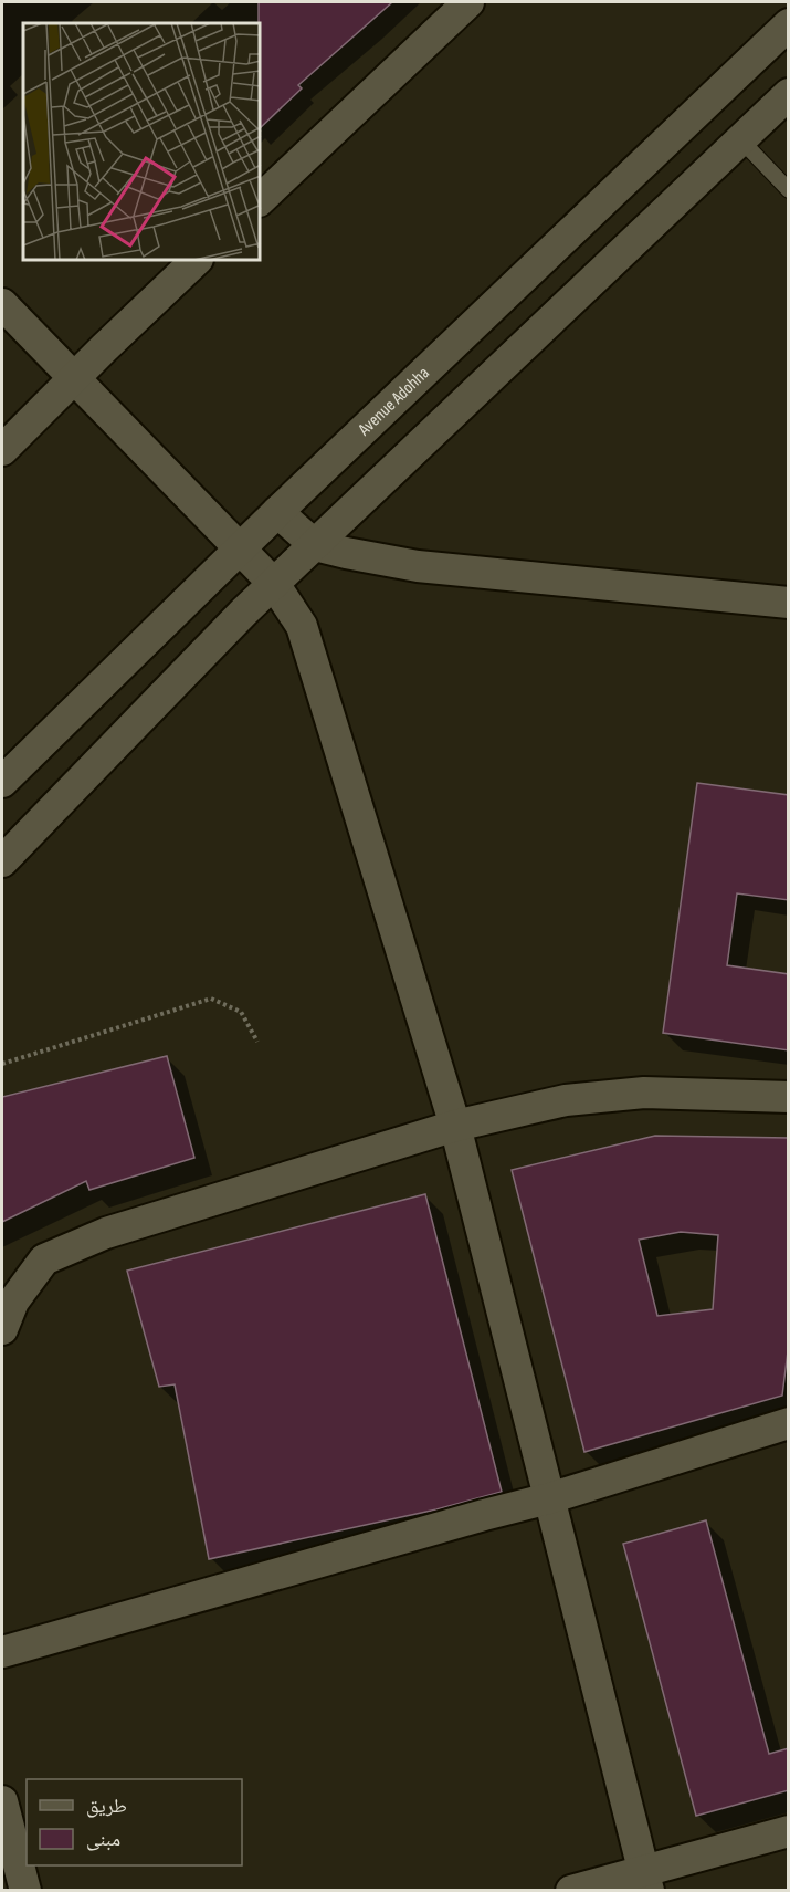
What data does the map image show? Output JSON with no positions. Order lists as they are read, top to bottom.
{
  "streets": {
    "street": ["Avenue Adohha"]
  },
  "legend": ["طريق", "مبنى"]
}
